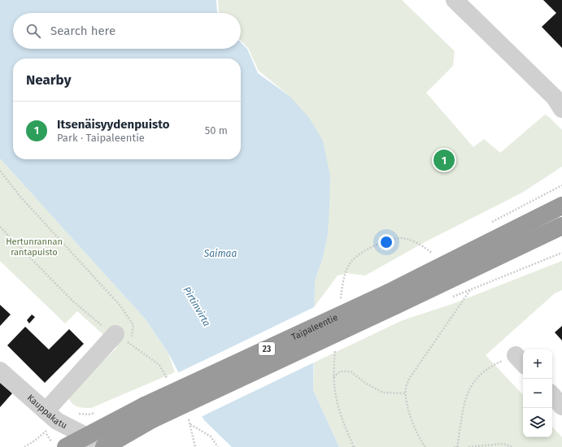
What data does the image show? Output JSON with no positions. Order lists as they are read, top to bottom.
{
  "streets": {
    "highway": ["Taipaleentie", "23"],
    "street": ["Kauppakatu"]
  },
  "crossings": [
    ["Taipaleentie", "Kauppakatu"]
  ],
  "water": ["Saimaa", "Pirtinvirta"],
  "parks": ["Hertunrannan rantapuisto"],
  "page": {
    "search": "Search here",
    "heading": "Nearby",
    "list": [
      {
        "mark": "1",
        "name": "Itsenäisyydenpuisto",
        "note": "Park · Taipaleentie",
        "value": "50 m"
      }
    ],
    "pins": "1",
    "map_buttons": ["+", "−"]
  }
}
